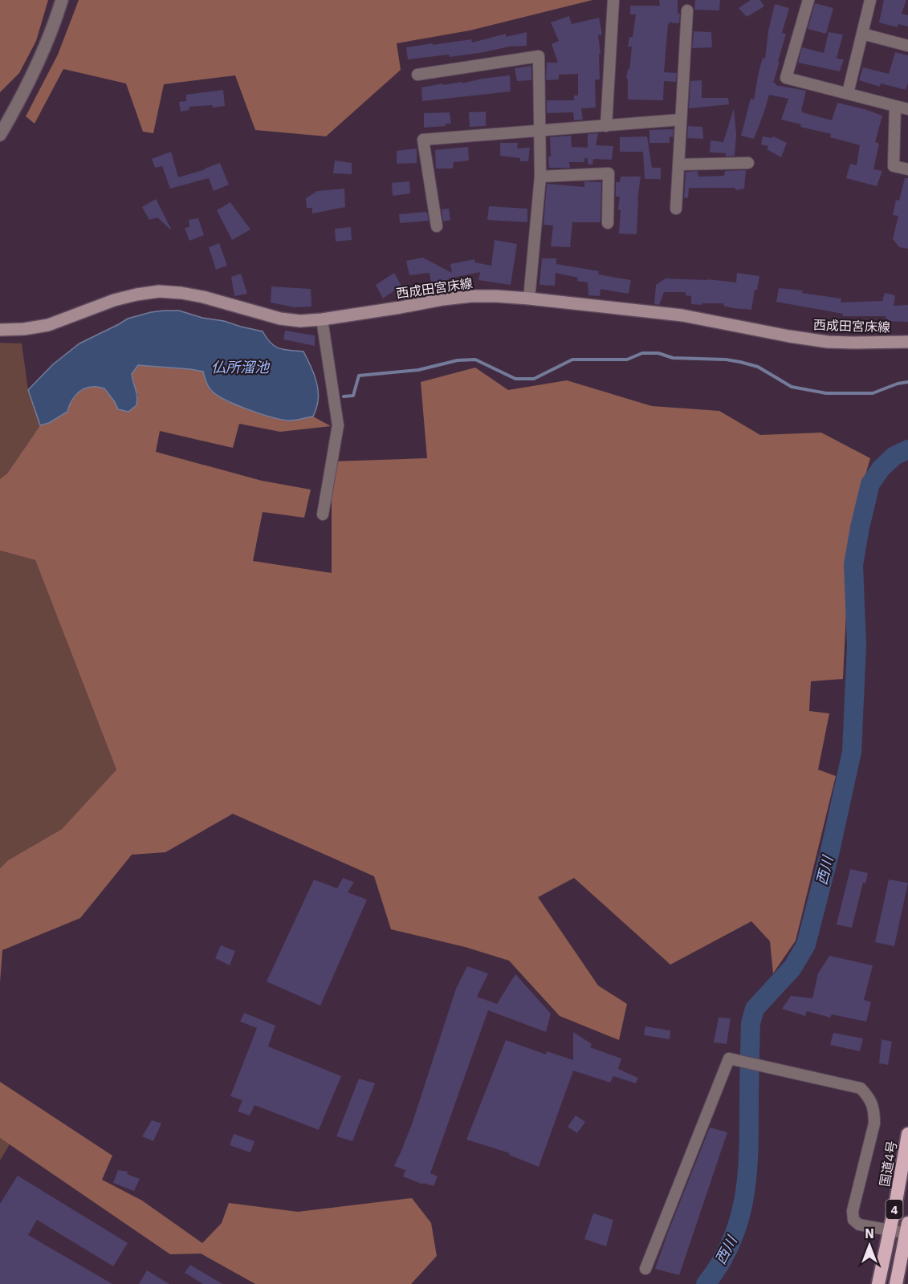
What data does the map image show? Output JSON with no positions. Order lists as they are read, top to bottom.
{
  "streets": {
    "highway": ["国道4号", "4"],
    "main road": ["西成田宮床線"]
  },
  "water": ["仏所溜池", "西川"],
  "north": "top"
}
